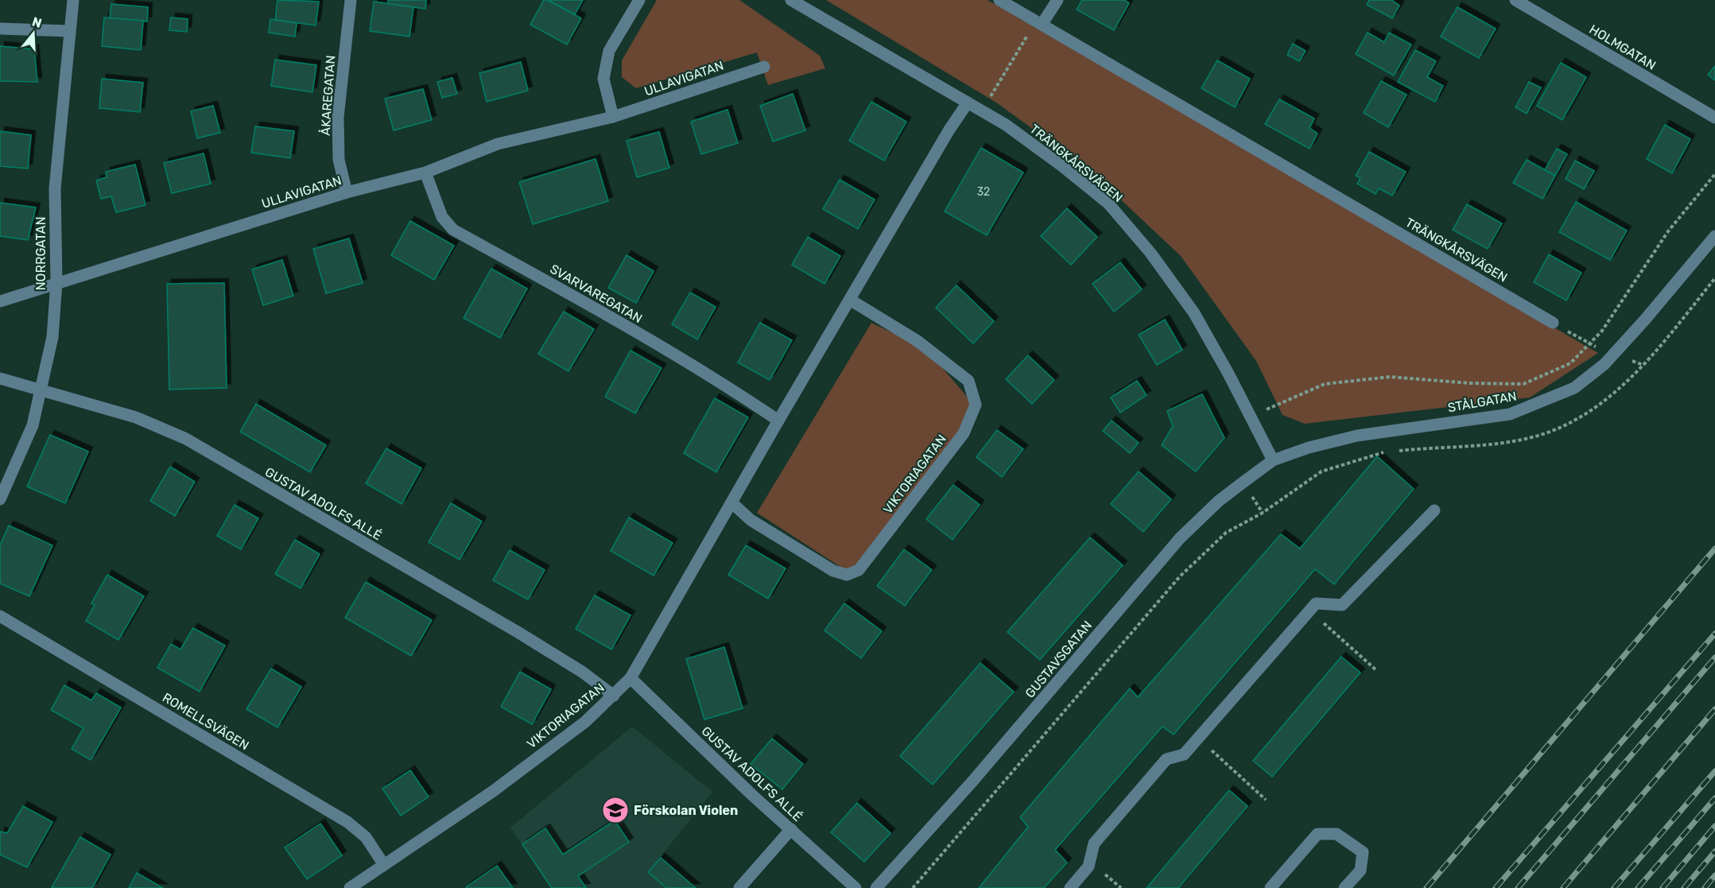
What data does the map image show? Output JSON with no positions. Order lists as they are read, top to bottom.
{
  "streets": {
    "street": [
      "HOLMGATAN",
      "ULLAVIGATAN",
      "ÅKAREGATAN",
      "TRÄNGKÅRSVÄGEN",
      "NORRGATAN",
      "SVARVAREGATAN",
      "STÅLGATAN",
      "VIKTORIAGATAN",
      "GUSTAV ADOLFS ALLÉ",
      "GUSTAVSGATAN",
      "ROMELLSVÄGEN"
    ]
  },
  "crossings": [
    ["ULLAVIGATAN", "ÅKAREGATAN"],
    ["ULLAVIGATAN", "NORRGATAN"],
    ["ULLAVIGATAN", "SVARVAREGATAN"],
    ["TRÄNGKÅRSVÄGEN", "STÅLGATAN"],
    ["TRÄNGKÅRSVÄGEN", "VIKTORIAGATAN"],
    ["TRÄNGKÅRSVÄGEN", "GUSTAVSGATAN"],
    ["NORRGATAN", "GUSTAV ADOLFS ALLÉ"],
    ["SVARVAREGATAN", "VIKTORIAGATAN"],
    ["STÅLGATAN", "GUSTAVSGATAN"],
    ["VIKTORIAGATAN", "GUSTAV ADOLFS ALLÉ"],
    ["VIKTORIAGATAN", "ROMELLSVÄGEN"]
  ],
  "places": {
    "school or university": ["Förskolan Violen"]
  },
  "house_numbers": ["32"],
  "north": "top"
}
